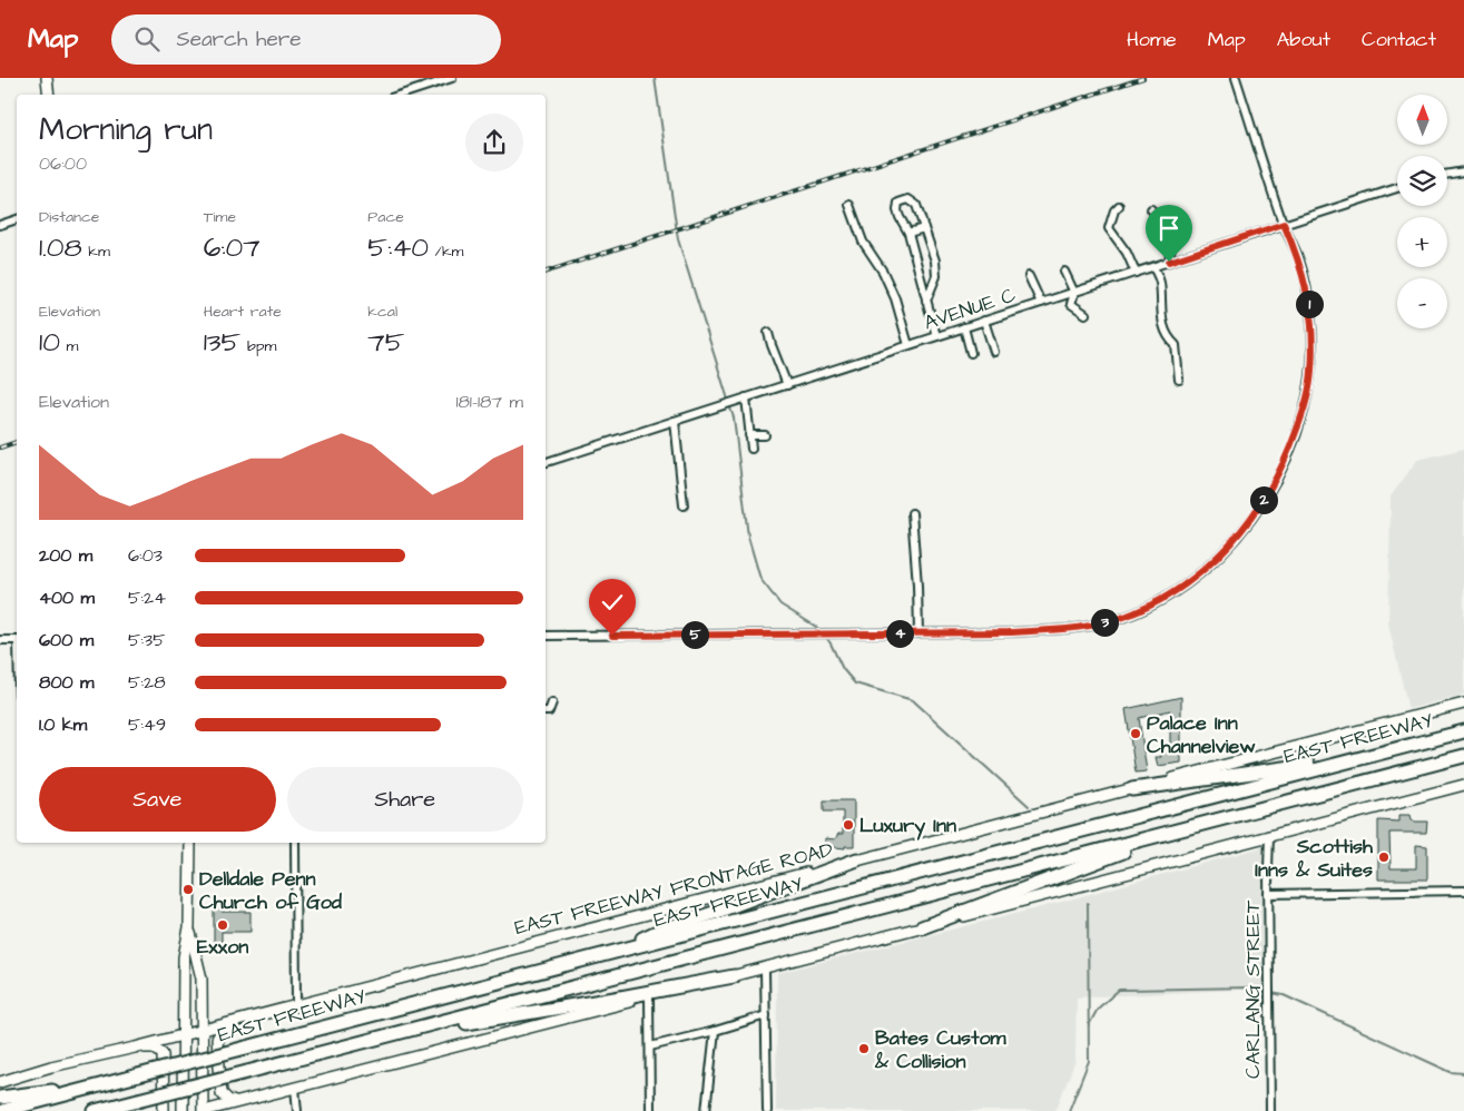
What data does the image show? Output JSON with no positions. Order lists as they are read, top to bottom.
{
  "streets": {
    "highway": ["EAST FREEWAY"],
    "main road": ["EAST FREEWAY FRONTAGE ROAD"],
    "street": ["AVENUE C", "CARLANG STREET"]
  },
  "places": [
    "Palace Inn Channelview",
    "Luxury Inn",
    "Scottish Inns & Suites",
    "Delldale Penn Church of God",
    "Exxon",
    "Bates Custom & Collision"
  ],
  "north": "top",
  "page": {
    "header": "Map",
    "search": "Search here",
    "nav": [
      "Home",
      "Map",
      "About",
      "Contact"
    ],
    "map_buttons": ["+", "−"],
    "heading": ["Morning run", "06:00"],
    "stats": [
      ["Distance", "1.08 km"],
      ["Time", "6:07"],
      ["Pace", "5:40 /km"],
      ["Elevation", "10 m"],
      ["Heart rate", "135 bpm"],
      ["kcal", "75"]
    ],
    "pins": [
      "1",
      "2",
      "3",
      "4",
      "5"
    ],
    "chart": ["Elevation", "181–187 m"],
    "list": [
      {
        "name": "200 m",
        "note": "6:03"
      },
      {
        "name": "400 m",
        "note": "5:24"
      },
      {
        "name": "600 m",
        "note": "5:35"
      },
      {
        "name": "800 m",
        "note": "5:28"
      },
      {
        "name": "1.0 km",
        "note": "5:49"
      }
    ],
    "buttons": ["Save", "Share"]
  }
}
